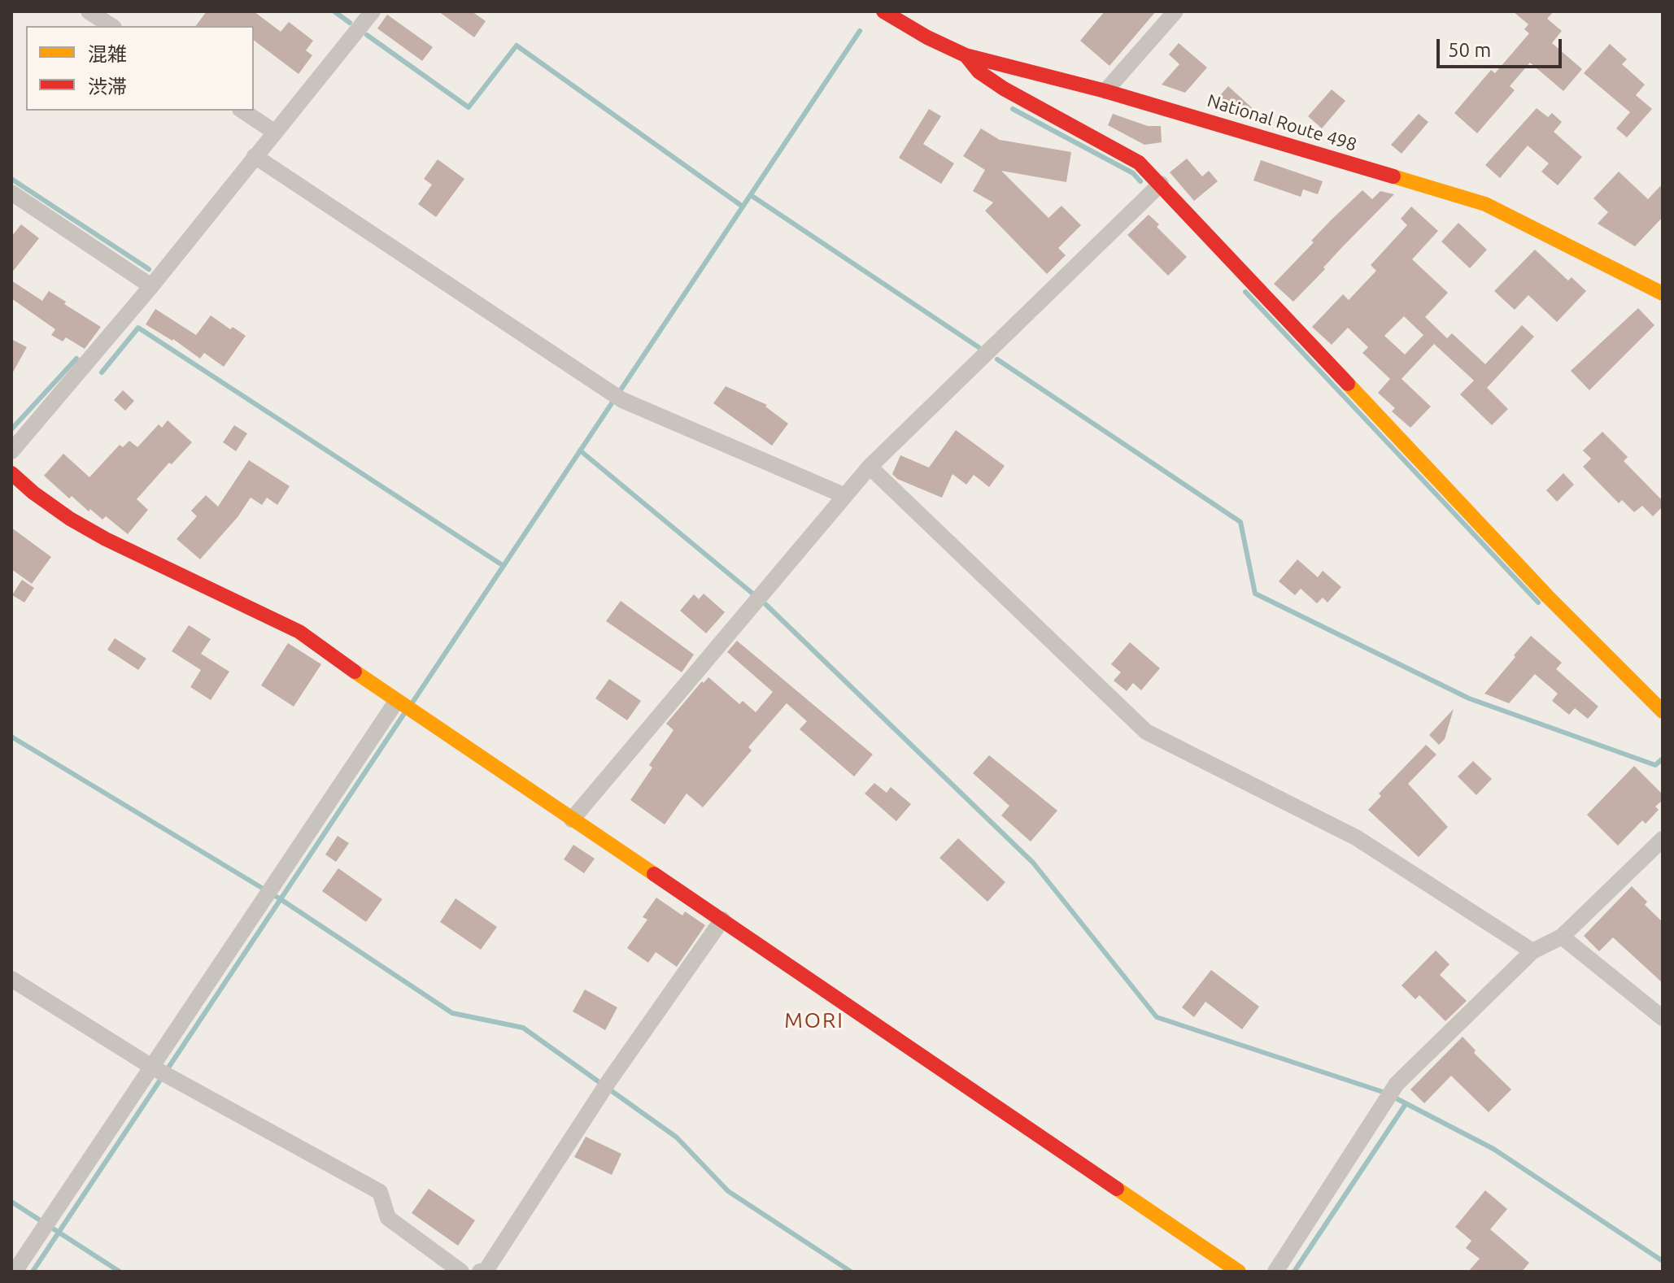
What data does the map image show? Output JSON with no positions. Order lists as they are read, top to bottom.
{
  "streets": {
    "main road": ["National Route 498"]
  },
  "districts": ["MORI"],
  "legend": ["混雑", "渋滞"],
  "scale_bar": "50 m"
}
